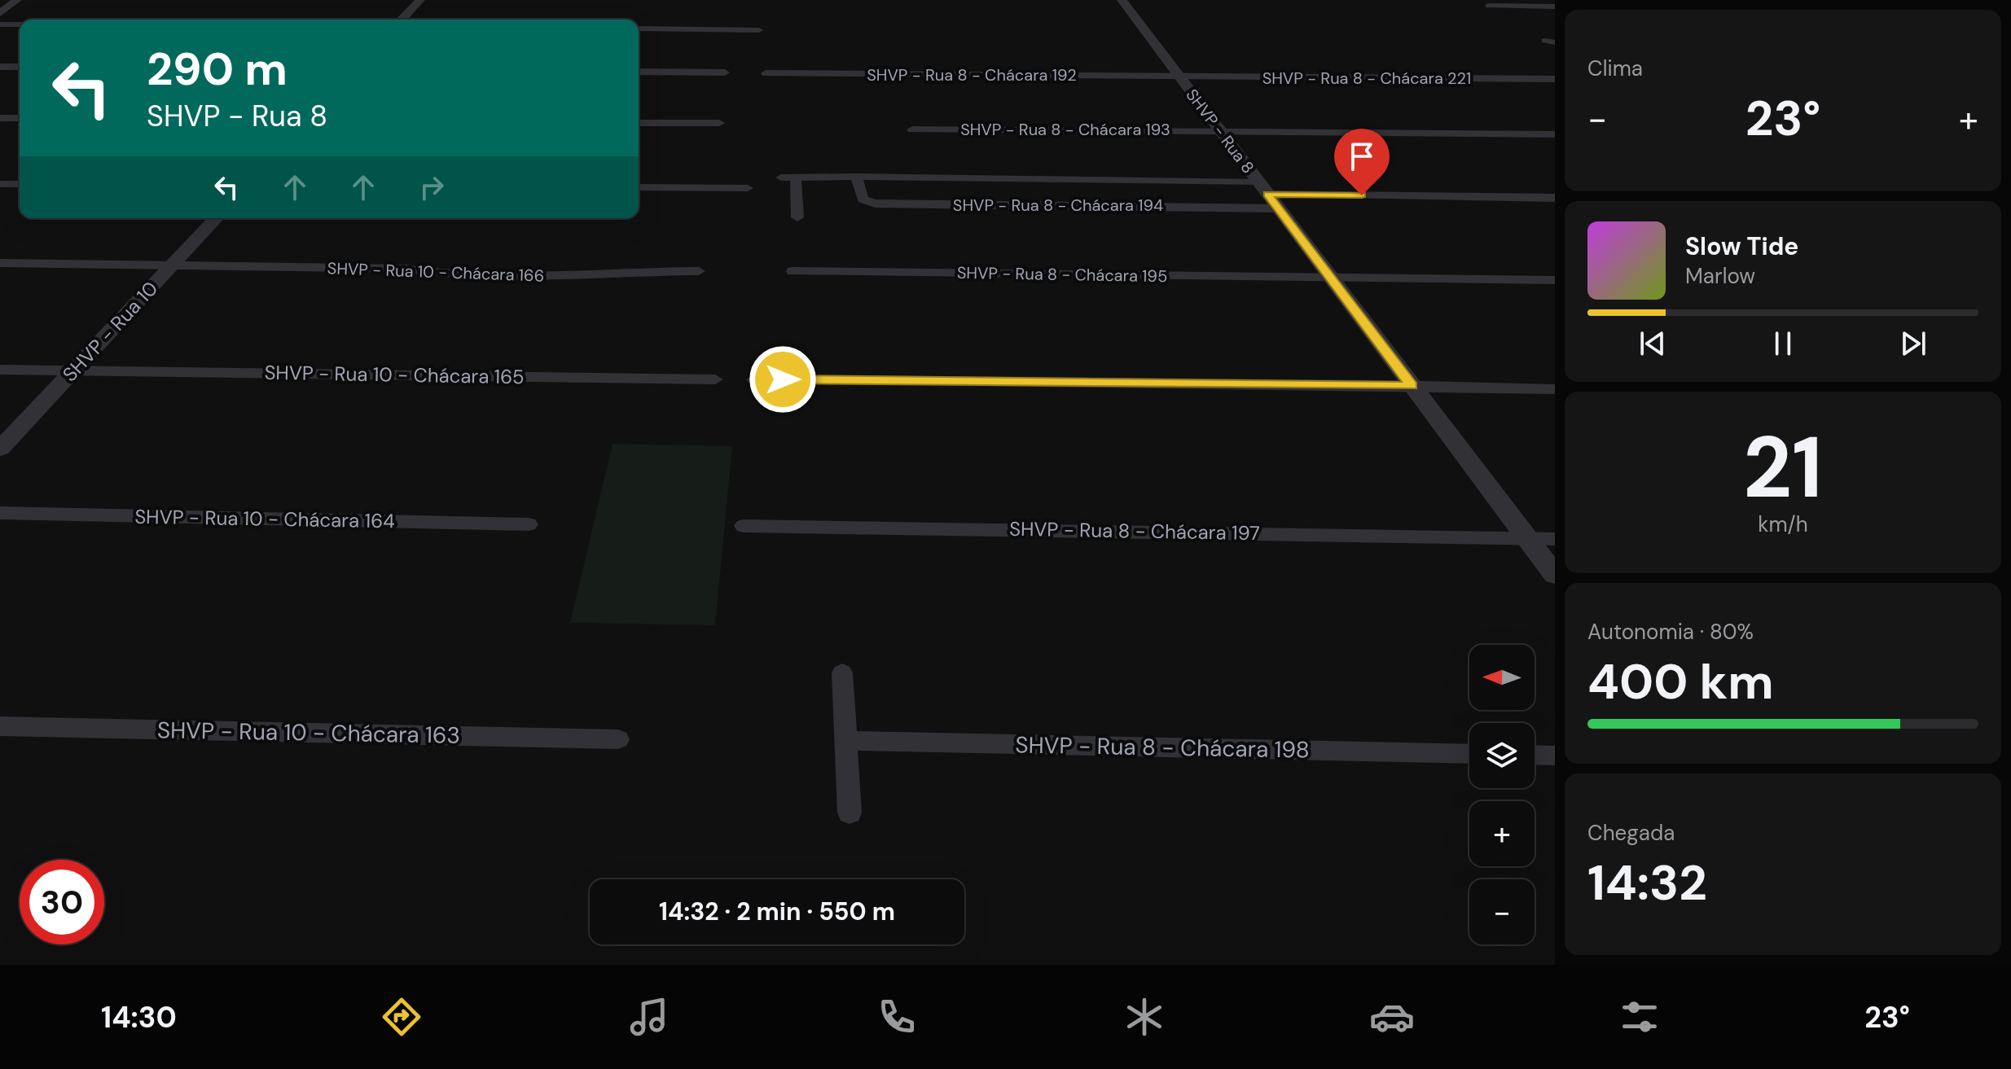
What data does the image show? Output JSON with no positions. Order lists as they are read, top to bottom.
{
  "streets": {
    "street": [
      "SHVP - Rua 8 - Chácara 192",
      "SHVP - Rua 8 - Chácara 221",
      "SHVP - Rua 8 - Chácara 193",
      "SHVP - Rua 8",
      "SHVP - Rua 8 - Chácara 194",
      "SHVP - Rua 10 - Chácara 166",
      "SHVP - Rua 8 - Chácara 195",
      "SHVP - Rua 10",
      "SHVP - Rua 10 - Chácara 165",
      "SHVP - Rua 10 - Chácara 164",
      "SHVP - Rua 8 - Chácara 197",
      "SHVP - Rua 10 - Chácara 163",
      "SHVP - Rua 8 - Chácara 198"
    ]
  },
  "crossings": [
    ["SHVP - Rua 8 - Chácara 192", "SHVP - Rua 8 - Chácara 221"],
    ["SHVP - Rua 8 - Chácara 192", "SHVP - Rua 8"],
    ["SHVP - Rua 8 - Chácara 221", "SHVP - Rua 8"],
    ["SHVP - Rua 8 - Chácara 193", "SHVP - Rua 8"],
    ["SHVP - Rua 8", "SHVP - Rua 8 - Chácara 194"],
    ["SHVP - Rua 8", "SHVP - Rua 8 - Chácara 195"],
    ["SHVP - Rua 8", "SHVP - Rua 8 - Chácara 197"],
    ["SHVP - Rua 10 - Chácara 166", "SHVP - Rua 10"],
    ["SHVP - Rua 10", "SHVP - Rua 10 - Chácara 165"]
  ],
  "north": "left",
  "page": {
    "tile": [
      "Clima",
      ["21", "km/h"],
      ["Autonomia · 80%", "400 km"],
      ["Chegada", "14:32"]
    ],
    "turn": ["290 m", "SHVP - Rua 8"],
    "heat": ["−", "23°", "+"],
    "song": ["Slow Tide", "Marlow"],
    "map_buttons": ["+", "−"],
    "limit": "30",
    "trip": "14:32 · 2 min · 550 m",
    "tabs": ["14:30", "23°"]
  }
}
